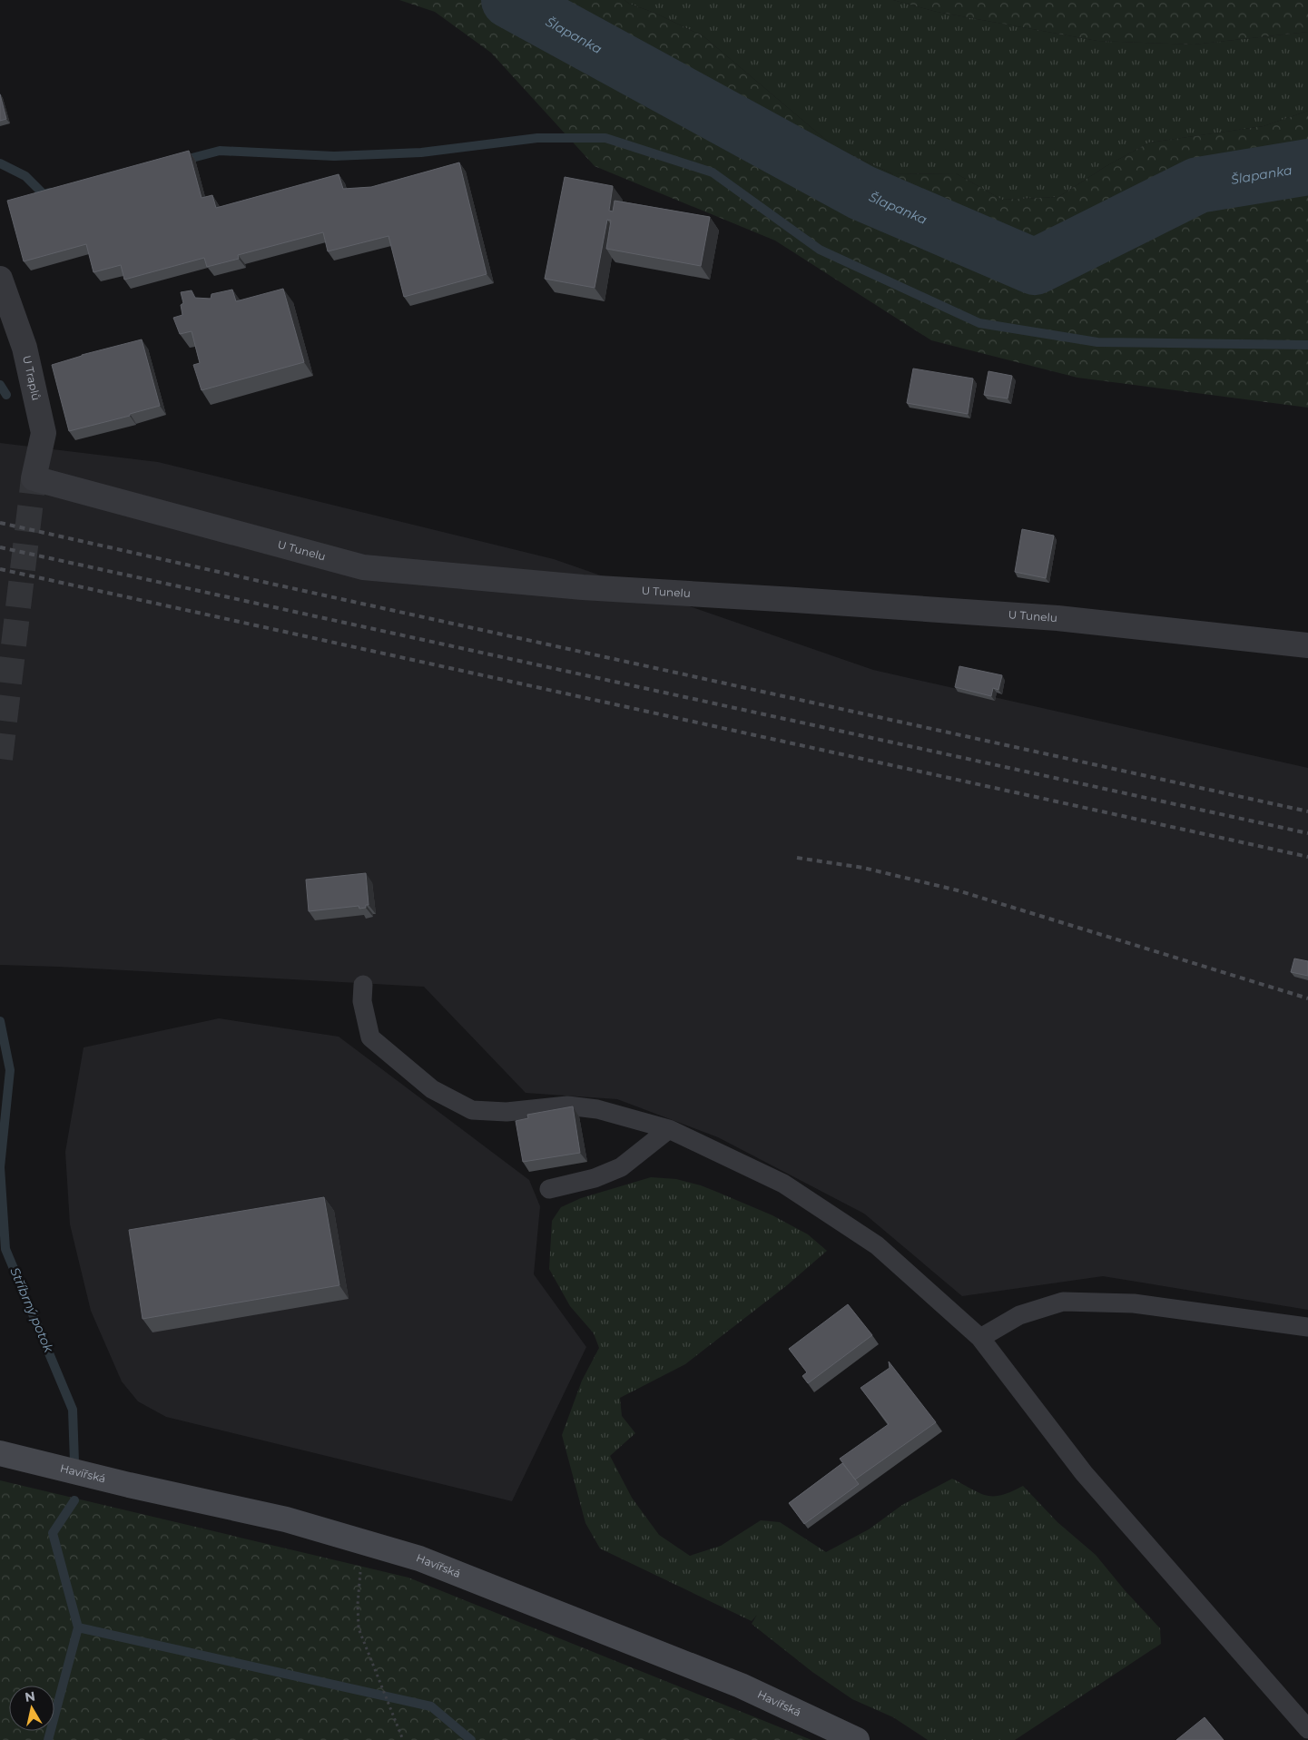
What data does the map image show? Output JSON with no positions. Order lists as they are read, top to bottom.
{
  "streets": {
    "street": ["U Traplů", "U Tunelu", "Havířská"]
  },
  "crossings": [
    ["U Traplů", "U Tunelu"]
  ],
  "water": ["Šlapanka", "Stříbrný potok"],
  "north": "top"
}
